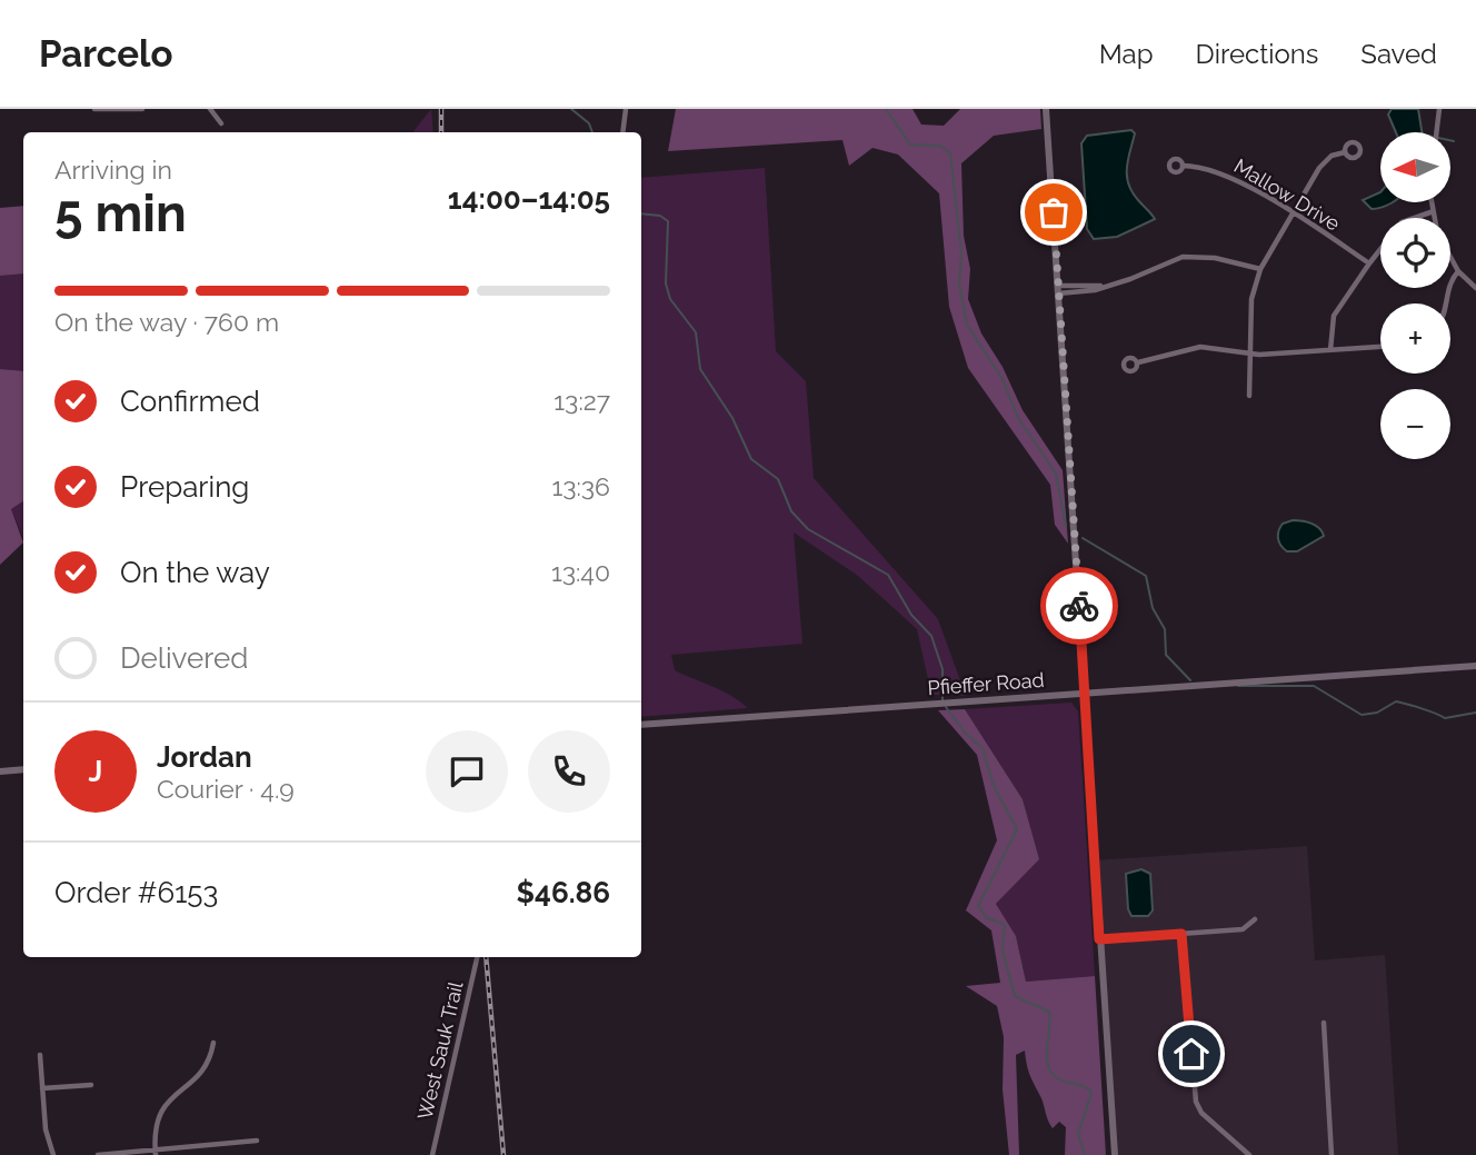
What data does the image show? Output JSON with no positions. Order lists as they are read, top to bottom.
{
  "streets": {
    "main road": ["Pfieffer Road"],
    "street": ["Mallow Drive", "West Sauk Trail"]
  },
  "north": "left",
  "page": {
    "header": "Parcelo",
    "nav": ["Map", "Directions", "Saved"],
    "map_buttons": ["+", "−"],
    "heading": ["5 min", "Arriving in", "14:00–14:05"],
    "panel": [
      "Jordan",
      "Courier · 4.9",
      "Order #6153",
      "$46.86"
    ],
    "bar": "On the way · 760 m",
    "list": [
      ["Confirmed", "13:27"],
      ["Preparing", "13:36"],
      ["On the way", "13:40"],
      "Delivered"
    ],
    "round": "J"
  }
}
